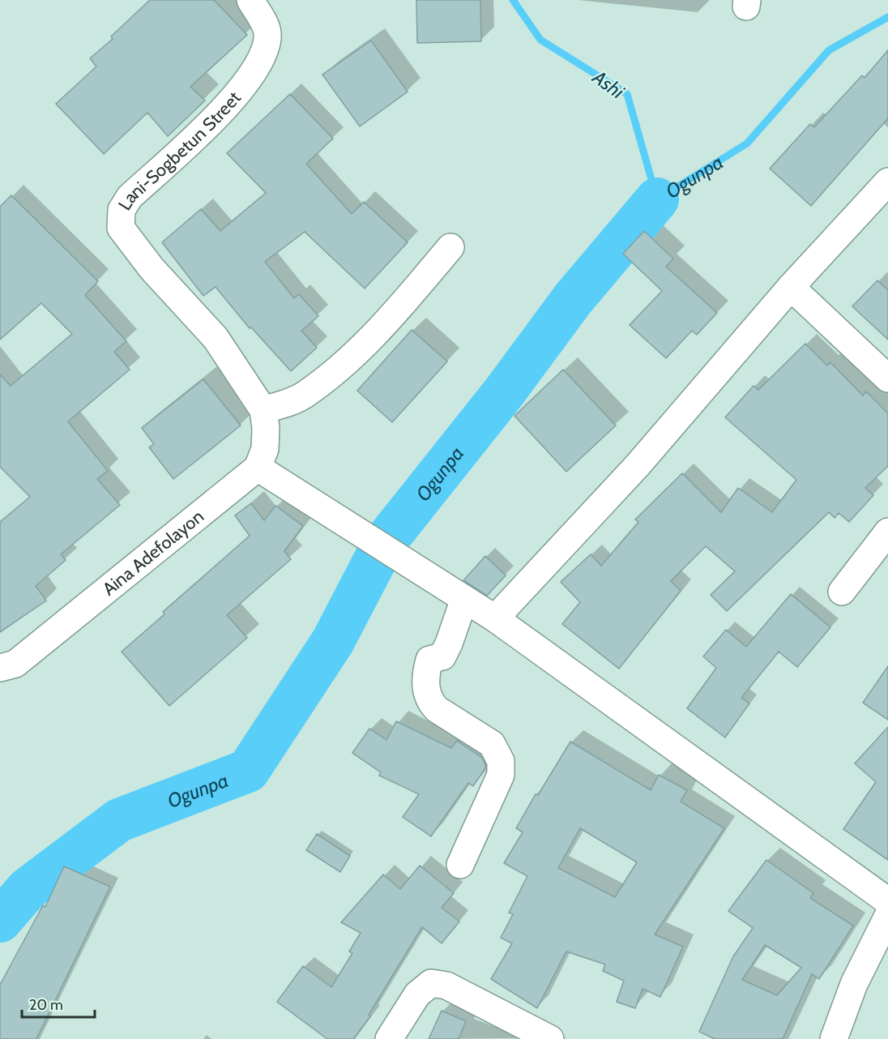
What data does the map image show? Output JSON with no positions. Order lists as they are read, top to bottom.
{
  "streets": {
    "street": ["Lani-Sogbetun Street", "Aina Adefolayon"]
  },
  "water": ["Ashi", "Ogunpa"],
  "scale_bar": "20 m"
}
